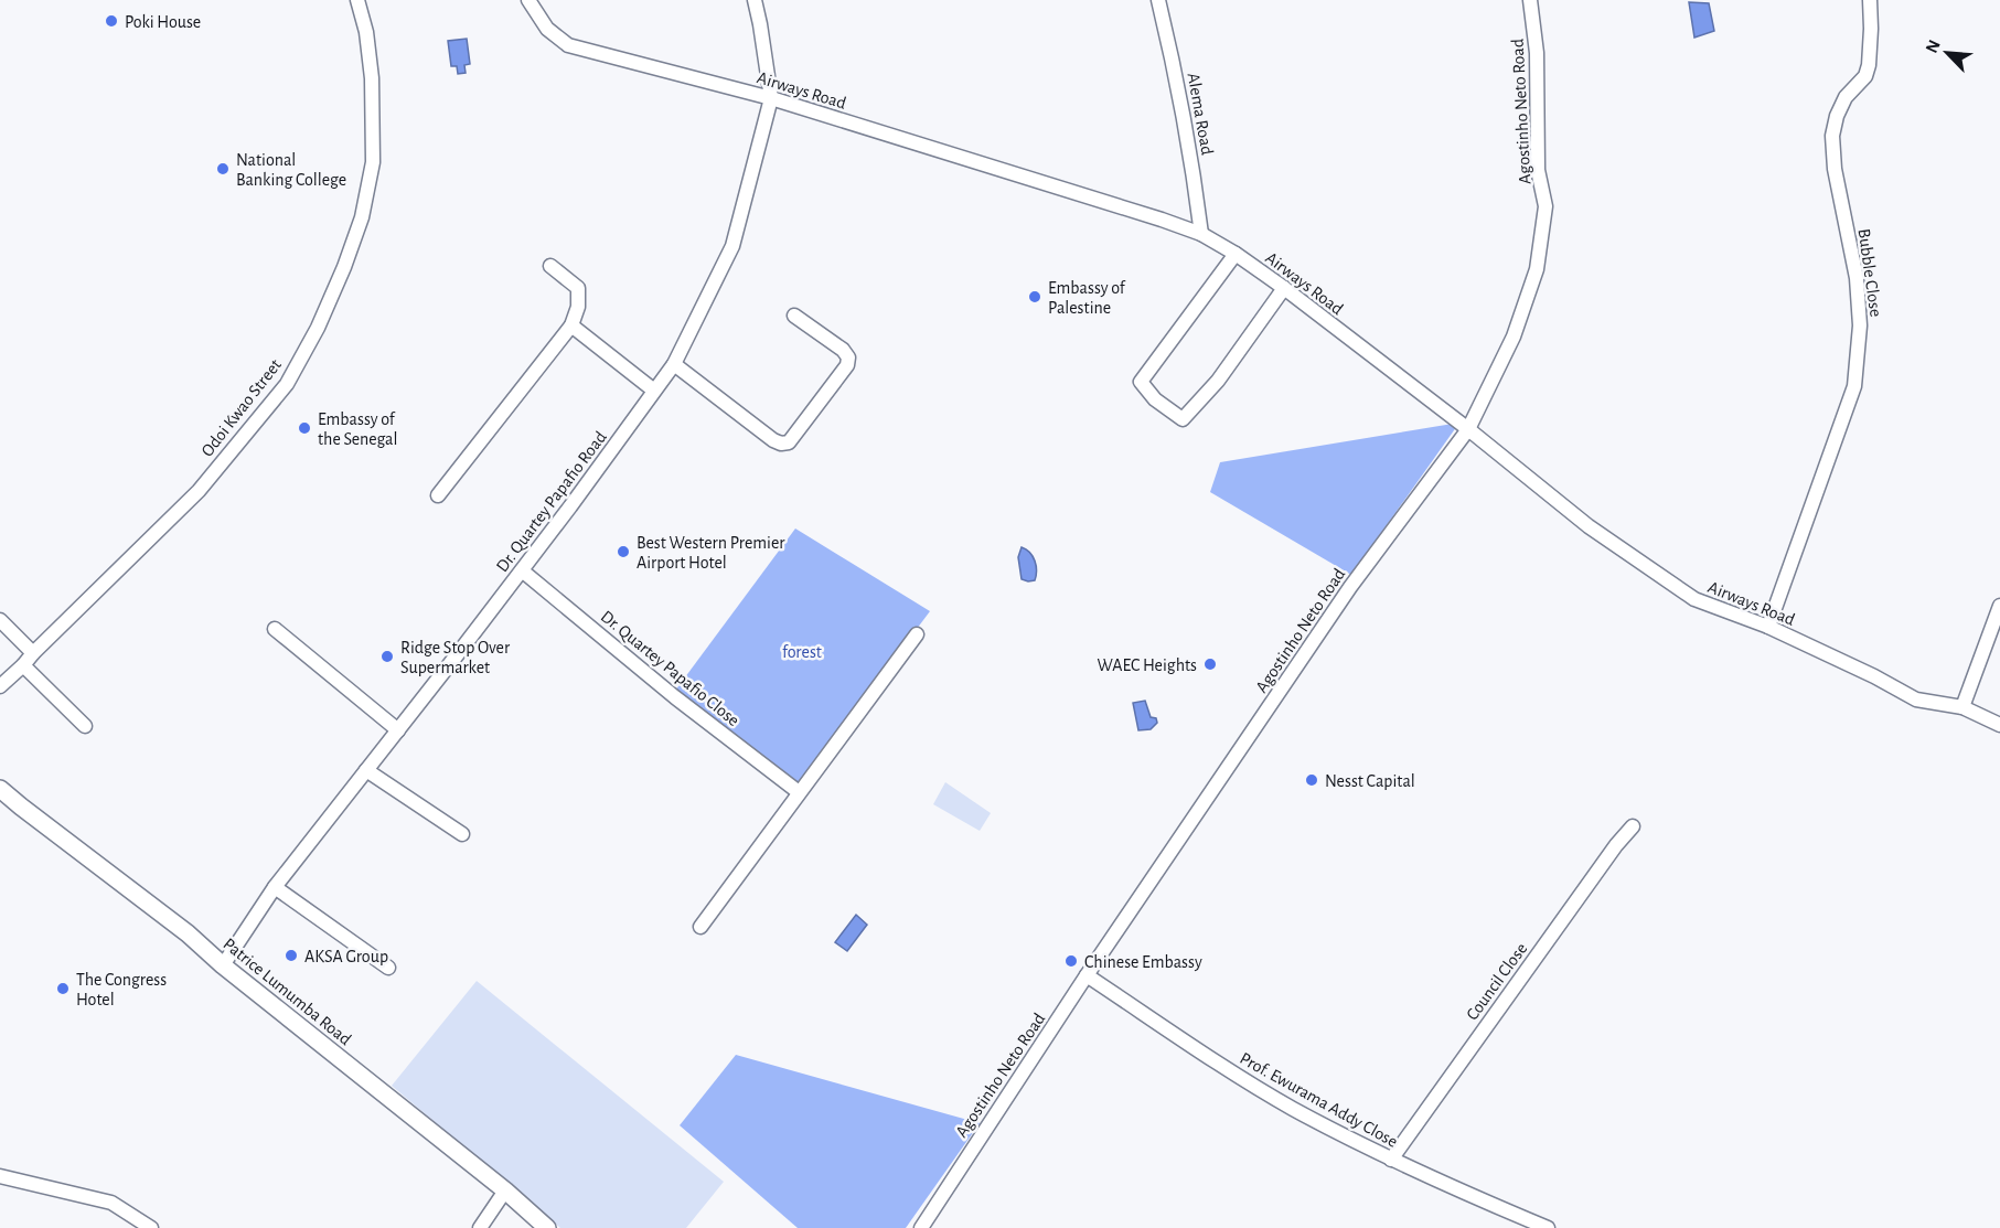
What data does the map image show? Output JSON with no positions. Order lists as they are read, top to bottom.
{
  "streets": {
    "street": [
      "Airways Road",
      "Agostinho Neto Road",
      "Alema Road",
      "Bubble Close",
      "Odoi Kwao Street",
      "Dr. Quartey Papafio Road",
      "Dr. Quartey Papafio Close",
      "Council Close",
      "Patrice Lumumba Road",
      "Prof. Ewurama Addy Close"
    ]
  },
  "crossings": [
    ["Airways Road", "Agostinho Neto Road"],
    ["Airways Road", "Alema Road"],
    ["Airways Road", "Bubble Close"],
    ["Airways Road", "Dr. Quartey Papafio Road"],
    ["Agostinho Neto Road", "Prof. Ewurama Addy Close"],
    ["Dr. Quartey Papafio Road", "Dr. Quartey Papafio Close"],
    ["Dr. Quartey Papafio Road", "Patrice Lumumba Road"],
    ["Council Close", "Prof. Ewurama Addy Close"]
  ],
  "parks": ["forest"],
  "places": [
    "Poki House",
    "National Banking College",
    "Embassy of Palestine",
    "Embassy of the Senegal",
    "Best Western Premier Airport Hotel",
    "Ridge Stop Over Supermarket",
    "WAEC Heights",
    "Nesst Capital",
    "AKSA Group",
    "Chinese Embassy",
    "The Congress Hotel"
  ],
  "north": "top left"
}
